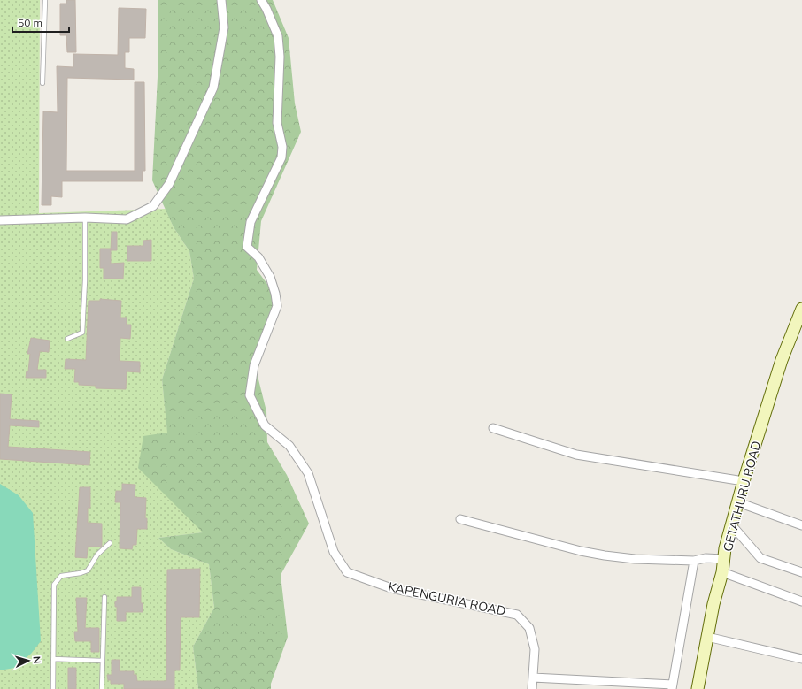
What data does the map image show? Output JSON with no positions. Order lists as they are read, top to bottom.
{
  "streets": {
    "main road": ["GETATHURU ROAD"],
    "street": ["KAPENGURIA ROAD"]
  },
  "scale_bar": "50 m",
  "north": "right"
}
